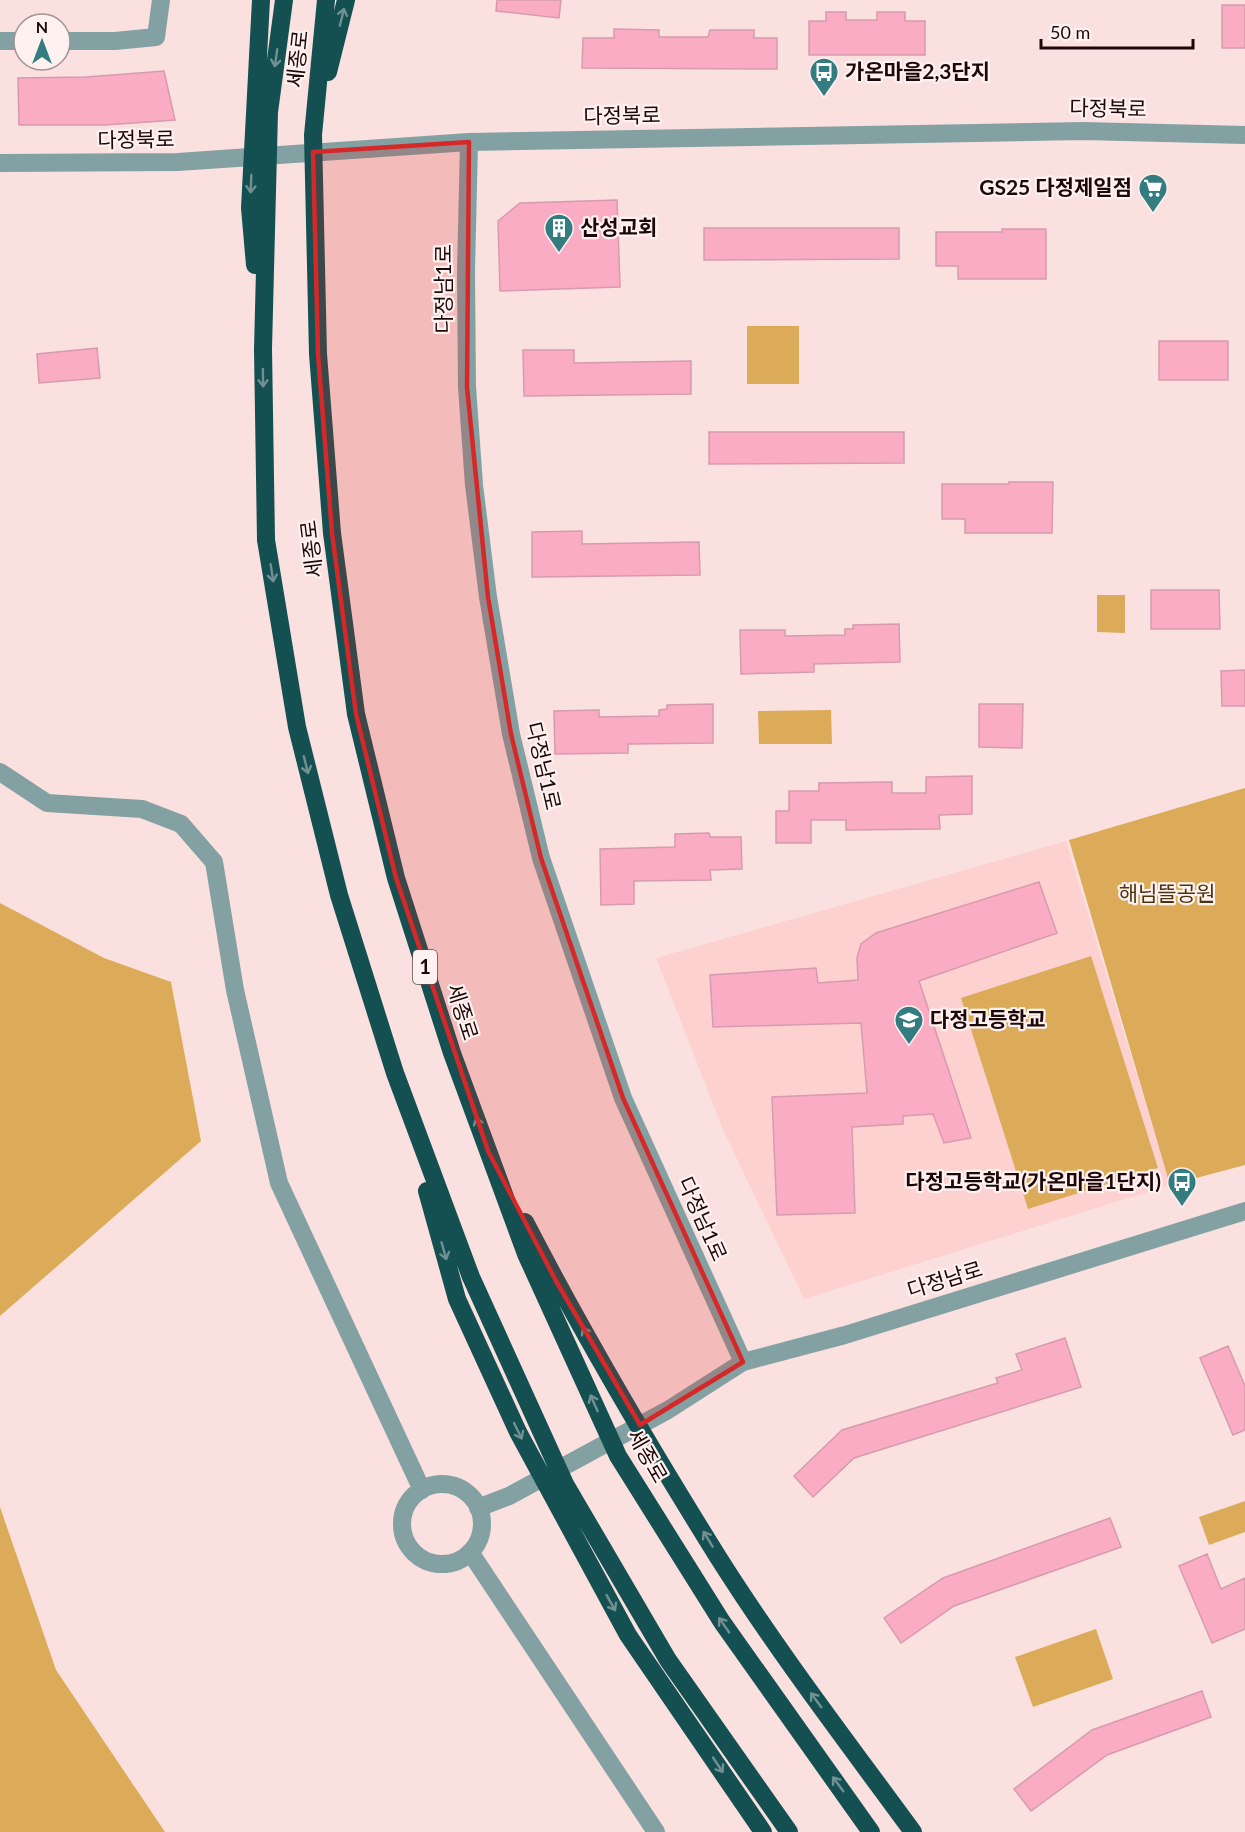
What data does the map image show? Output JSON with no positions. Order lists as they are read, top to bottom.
{
  "streets": {
    "highway": ["세종로", "1"],
    "street": ["다정북로", "다정남1로", "다정남로"]
  },
  "crossings": [
    ["다정북로", "다정남1로"],
    ["다정남1로", "다정남로"]
  ],
  "parks": ["해님뜰공원"],
  "places": {
    "bus stop": ["가온마을2,3단지", "다정고등학교(가온마을1단지)"],
    "supermarket": ["GS25 다정제일점"],
    "building": ["산성교회"],
    "school or university": ["다정고등학교"]
  },
  "scale_bar": "50 m",
  "north": "top"
}
